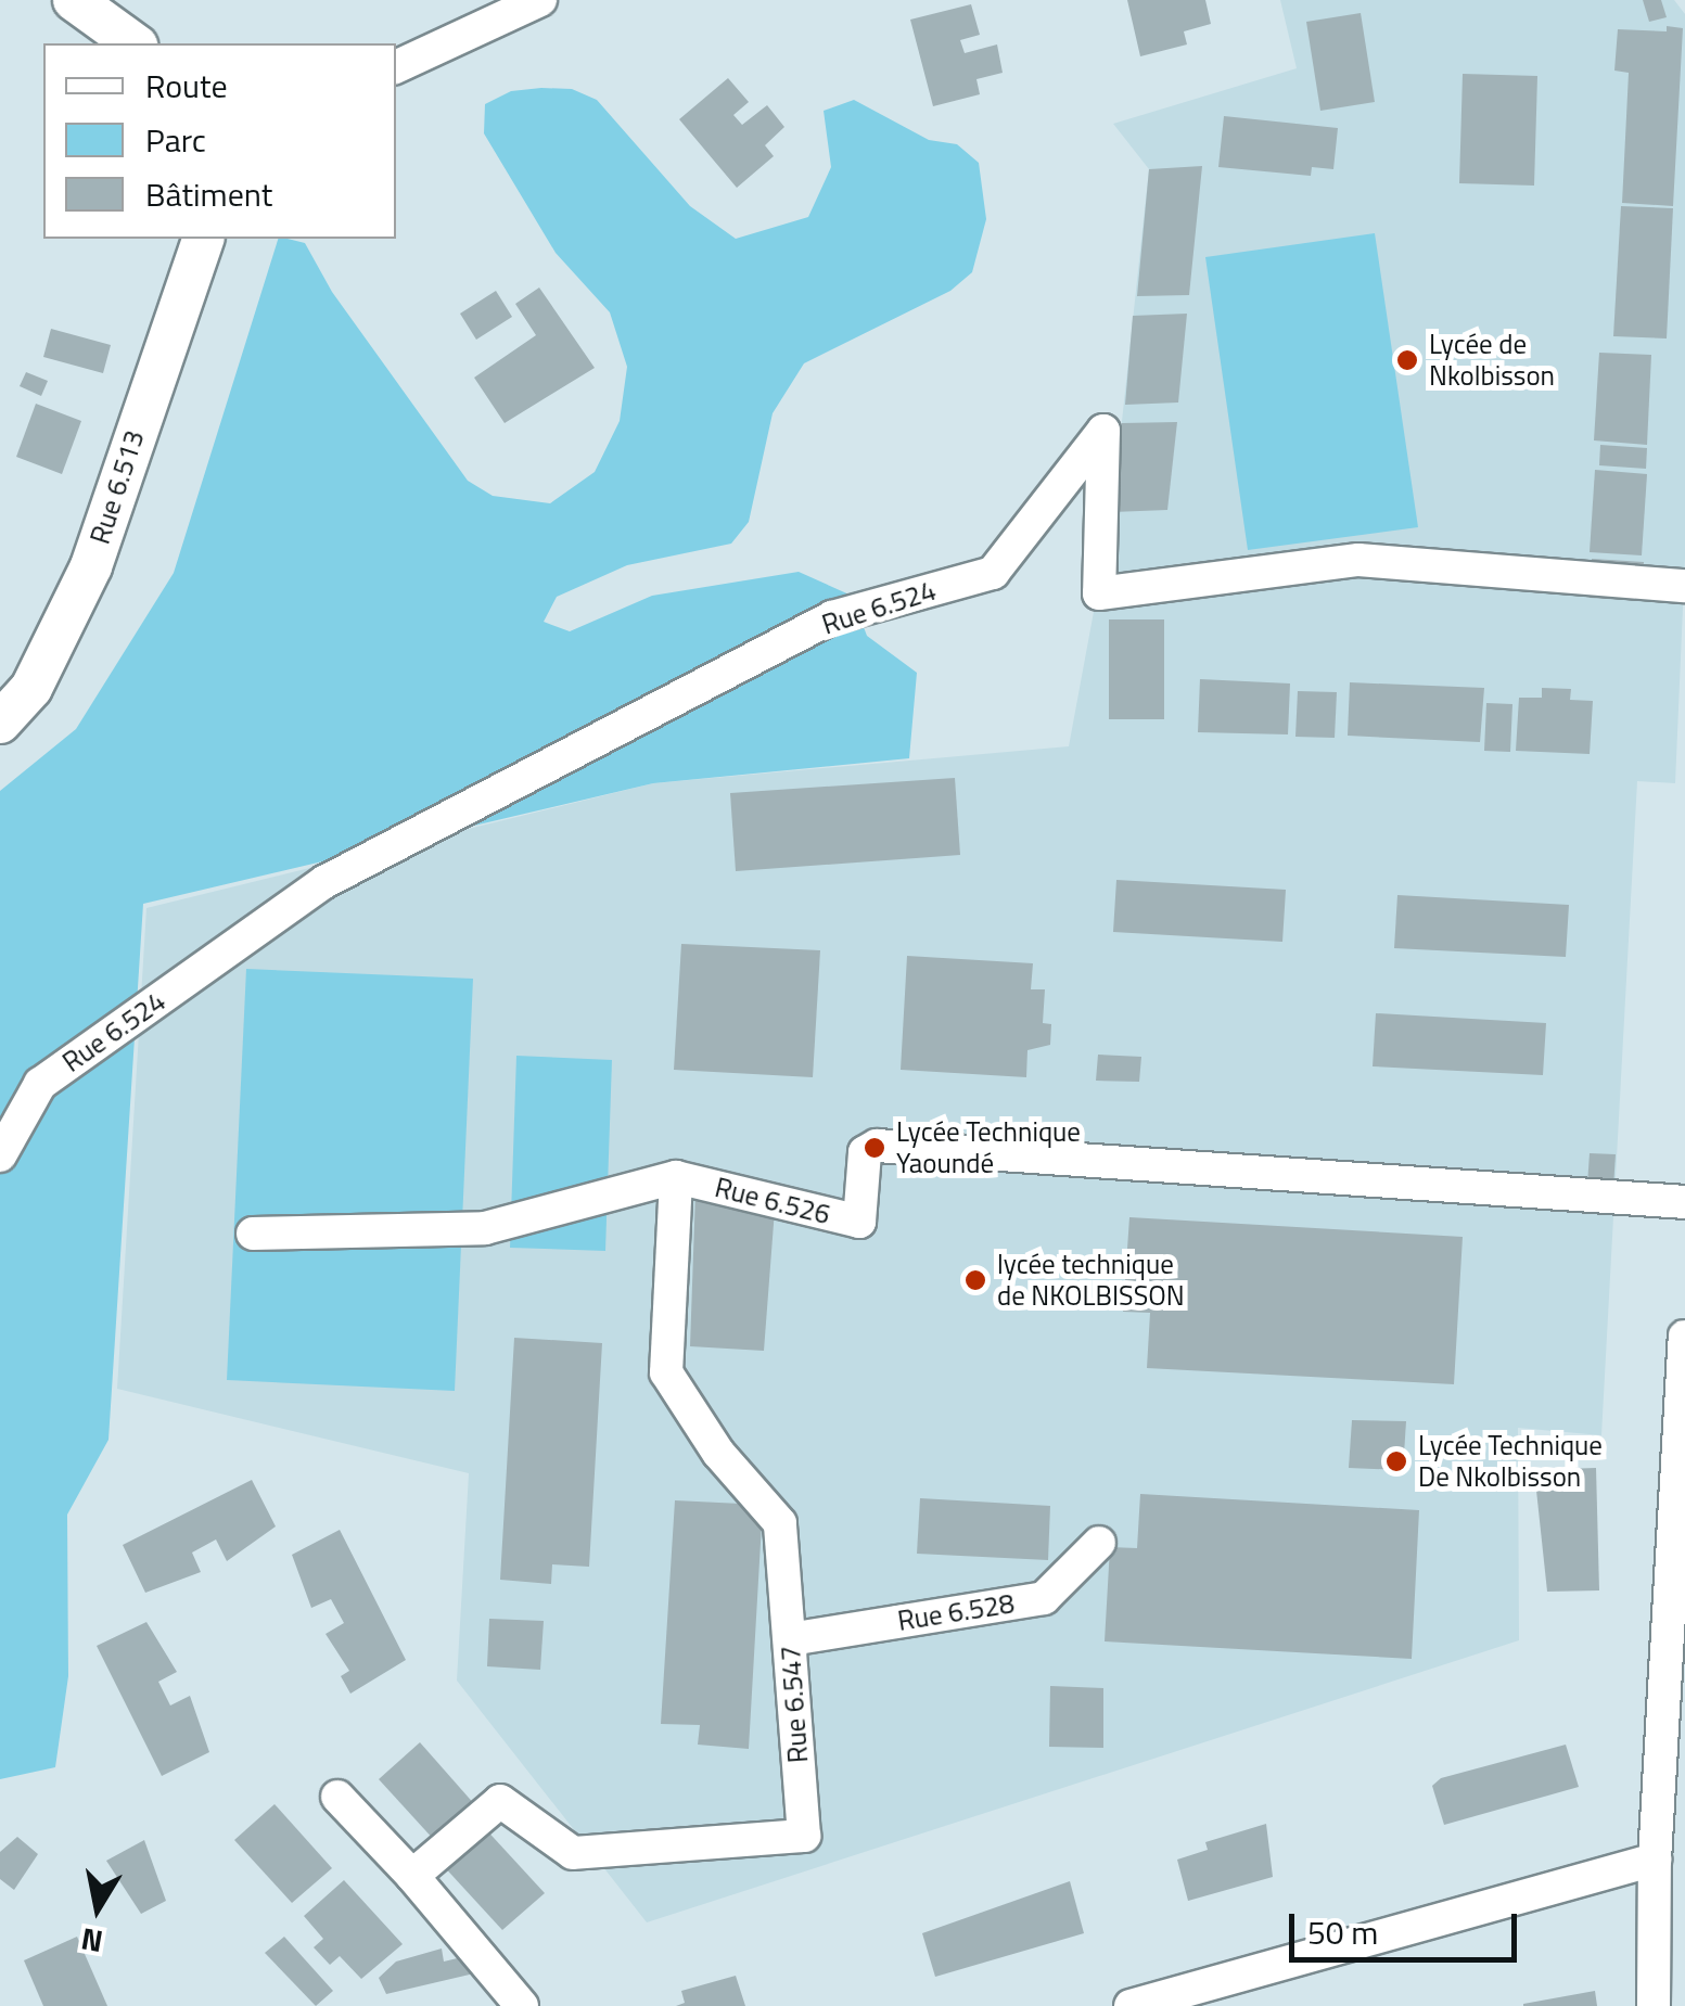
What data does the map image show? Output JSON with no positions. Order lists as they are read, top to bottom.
{
  "streets": {
    "street": [
      "Rue 6.513",
      "Rue 6.524",
      "Rue 6.526",
      "Rue 6.528",
      "Rue 6.547"
    ]
  },
  "crossings": [
    ["Rue 6.526", "Rue 6.547"],
    ["Rue 6.528", "Rue 6.547"]
  ],
  "places": [
    "Lycée de Nkolbisson",
    "Lycée Technique Yaoundé",
    "lycée technique de NKOLBISSON",
    "Lycée Technique De Nkolbisson"
  ],
  "legend": ["Route", "Parc", "Bâtiment"],
  "scale_bar": "50 m",
  "north": "bottom"
}
